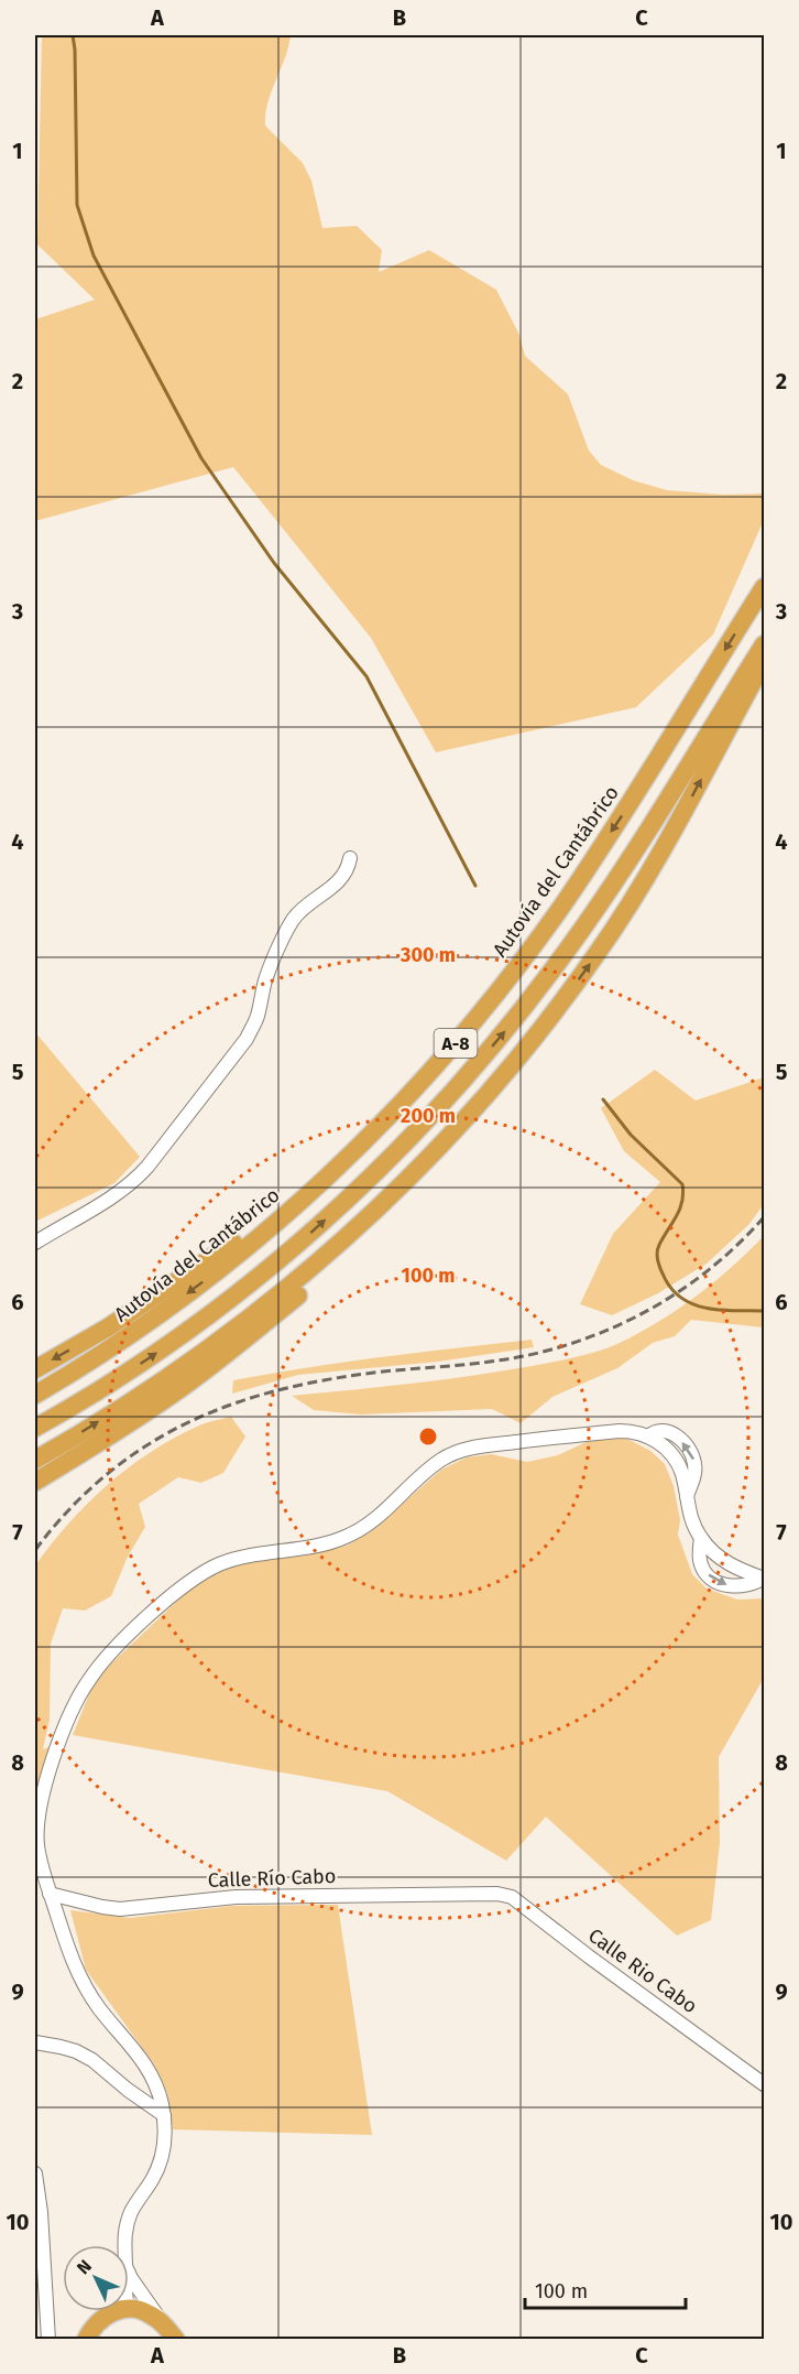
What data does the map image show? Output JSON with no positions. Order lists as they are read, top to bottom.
{
  "streets": {
    "highway": ["Autovía del Cantábrico", "A-8"],
    "street": ["Calle Río Cabo", "Calle Rio Cabo"]
  },
  "crossings": [
    ["Calle Río Cabo", "Calle Rio Cabo"]
  ],
  "scale_bar": "100 m",
  "north": "top left",
  "grid": {
    "columns": ["A", "B", "C"],
    "rows": [
      "1",
      "2",
      "3",
      "4",
      "5",
      "6",
      "7",
      "8",
      "9",
      "10"
    ]
  },
  "rings": ["300 m", "200 m", "100 m"]
}
